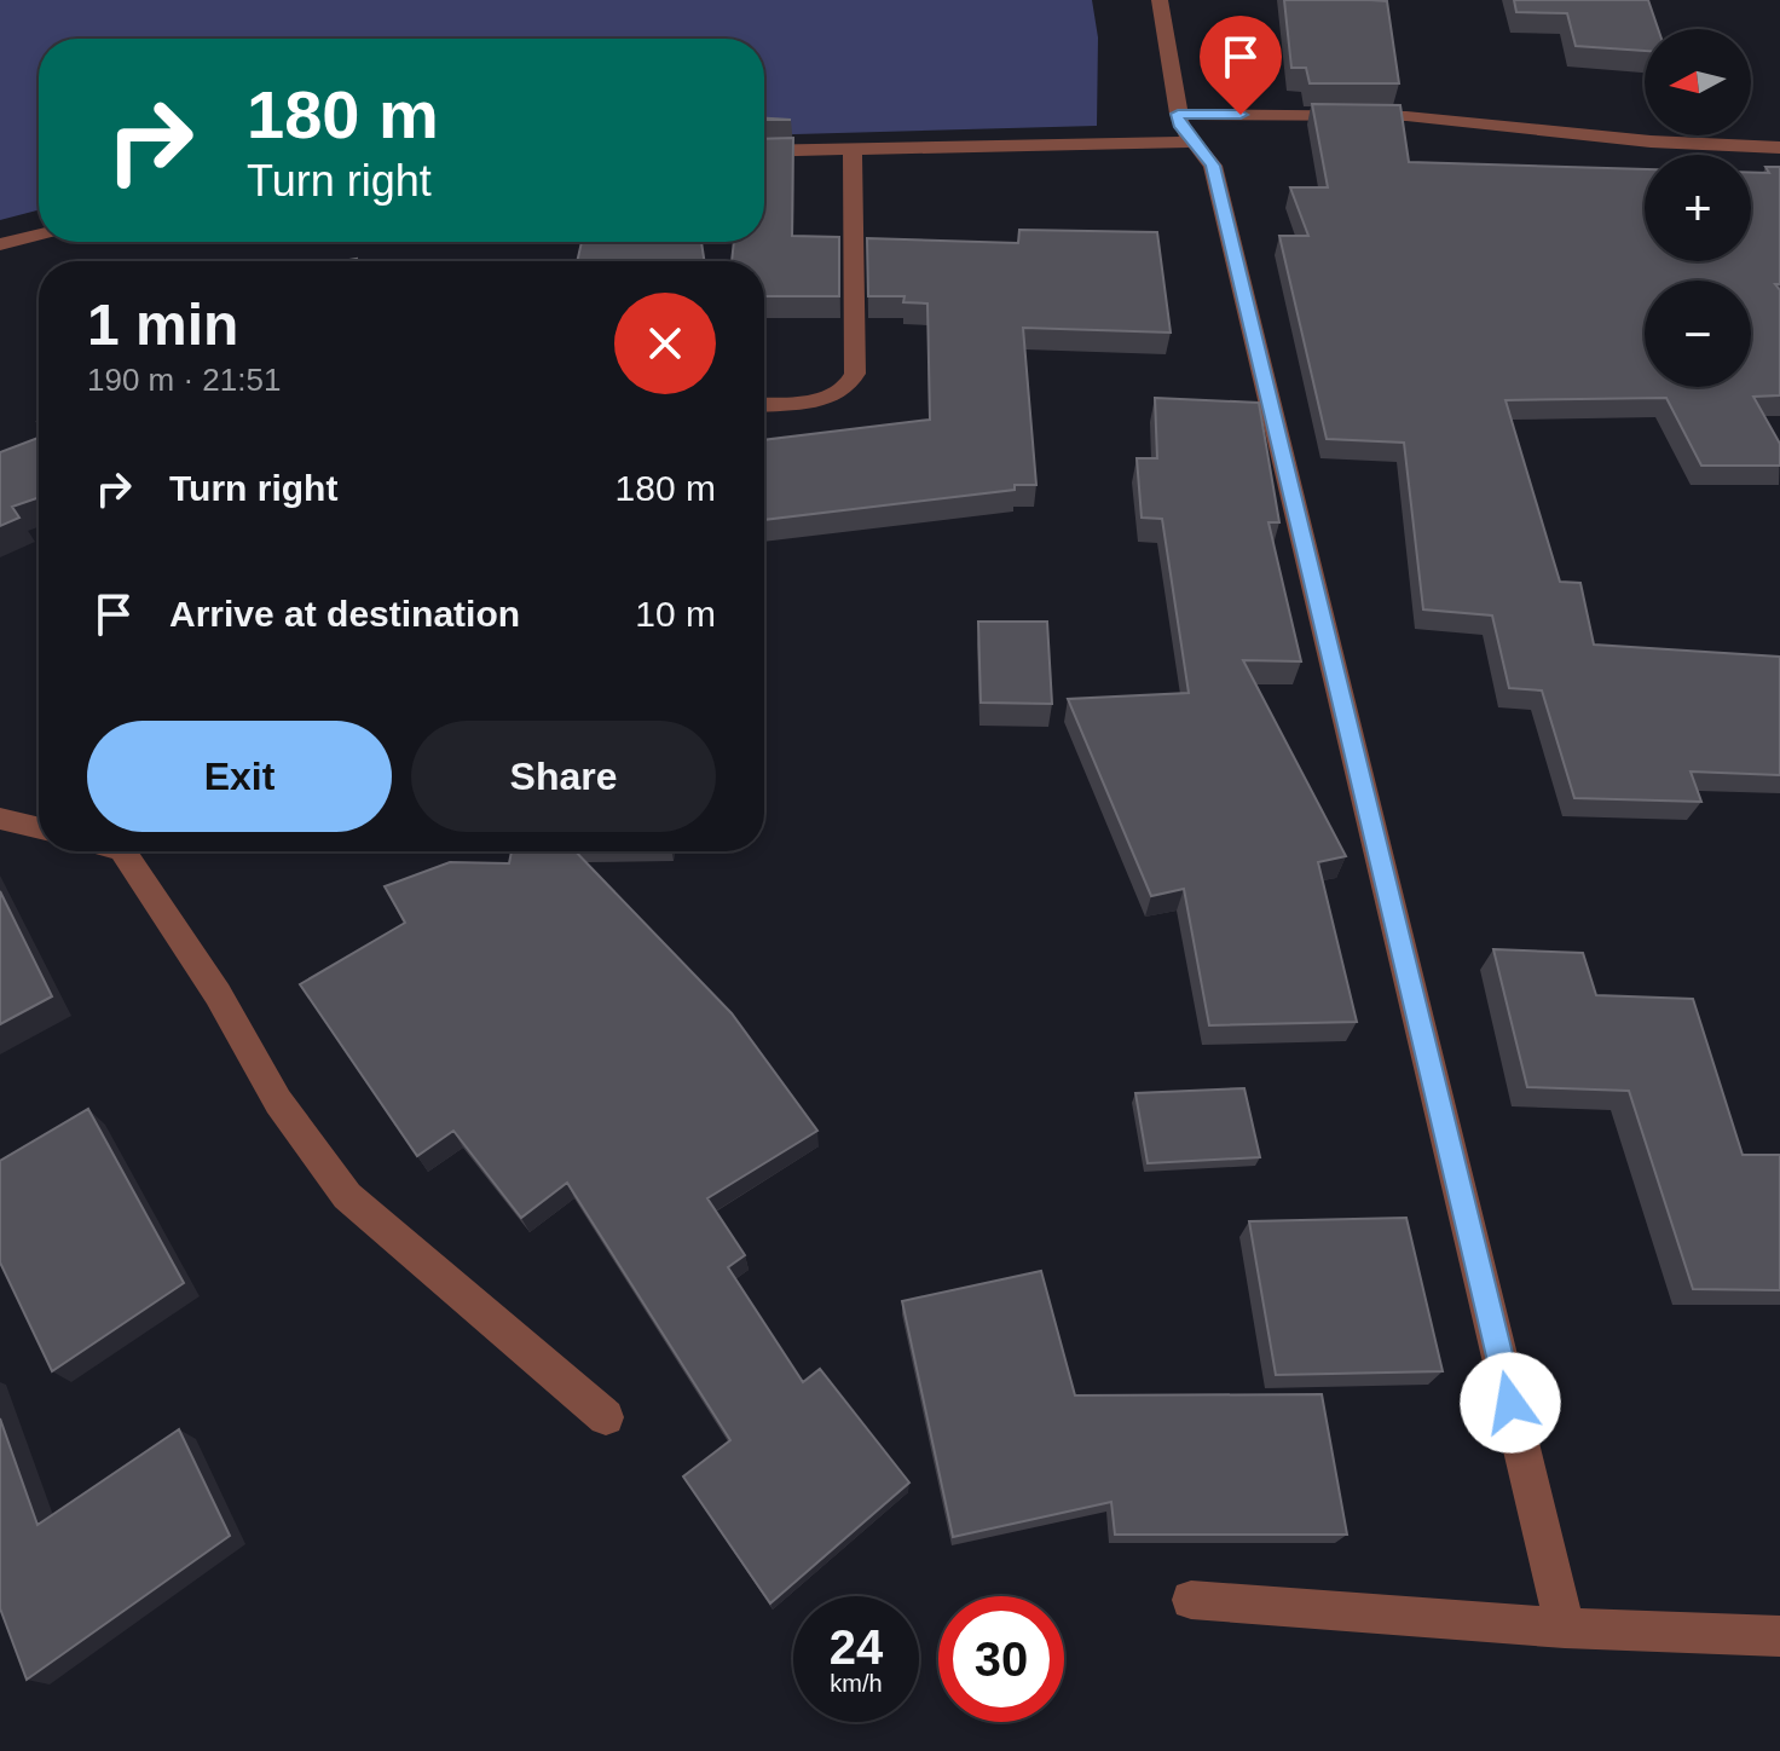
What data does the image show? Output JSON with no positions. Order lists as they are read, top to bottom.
{
  "north": "left",
  "page": {
    "map_buttons": ["+", "−"],
    "turn": ["180 m", "Turn right"],
    "heading": ["1 min", "190 m · 21:51"],
    "list": [
      {
        "name": "Turn right",
        "value": "180 m"
      },
      {
        "name": "Arrive at destination",
        "value": "10 m"
      }
    ],
    "buttons": ["Exit", "Share"],
    "speed": "24 km/h",
    "limit": "30"
  }
}
